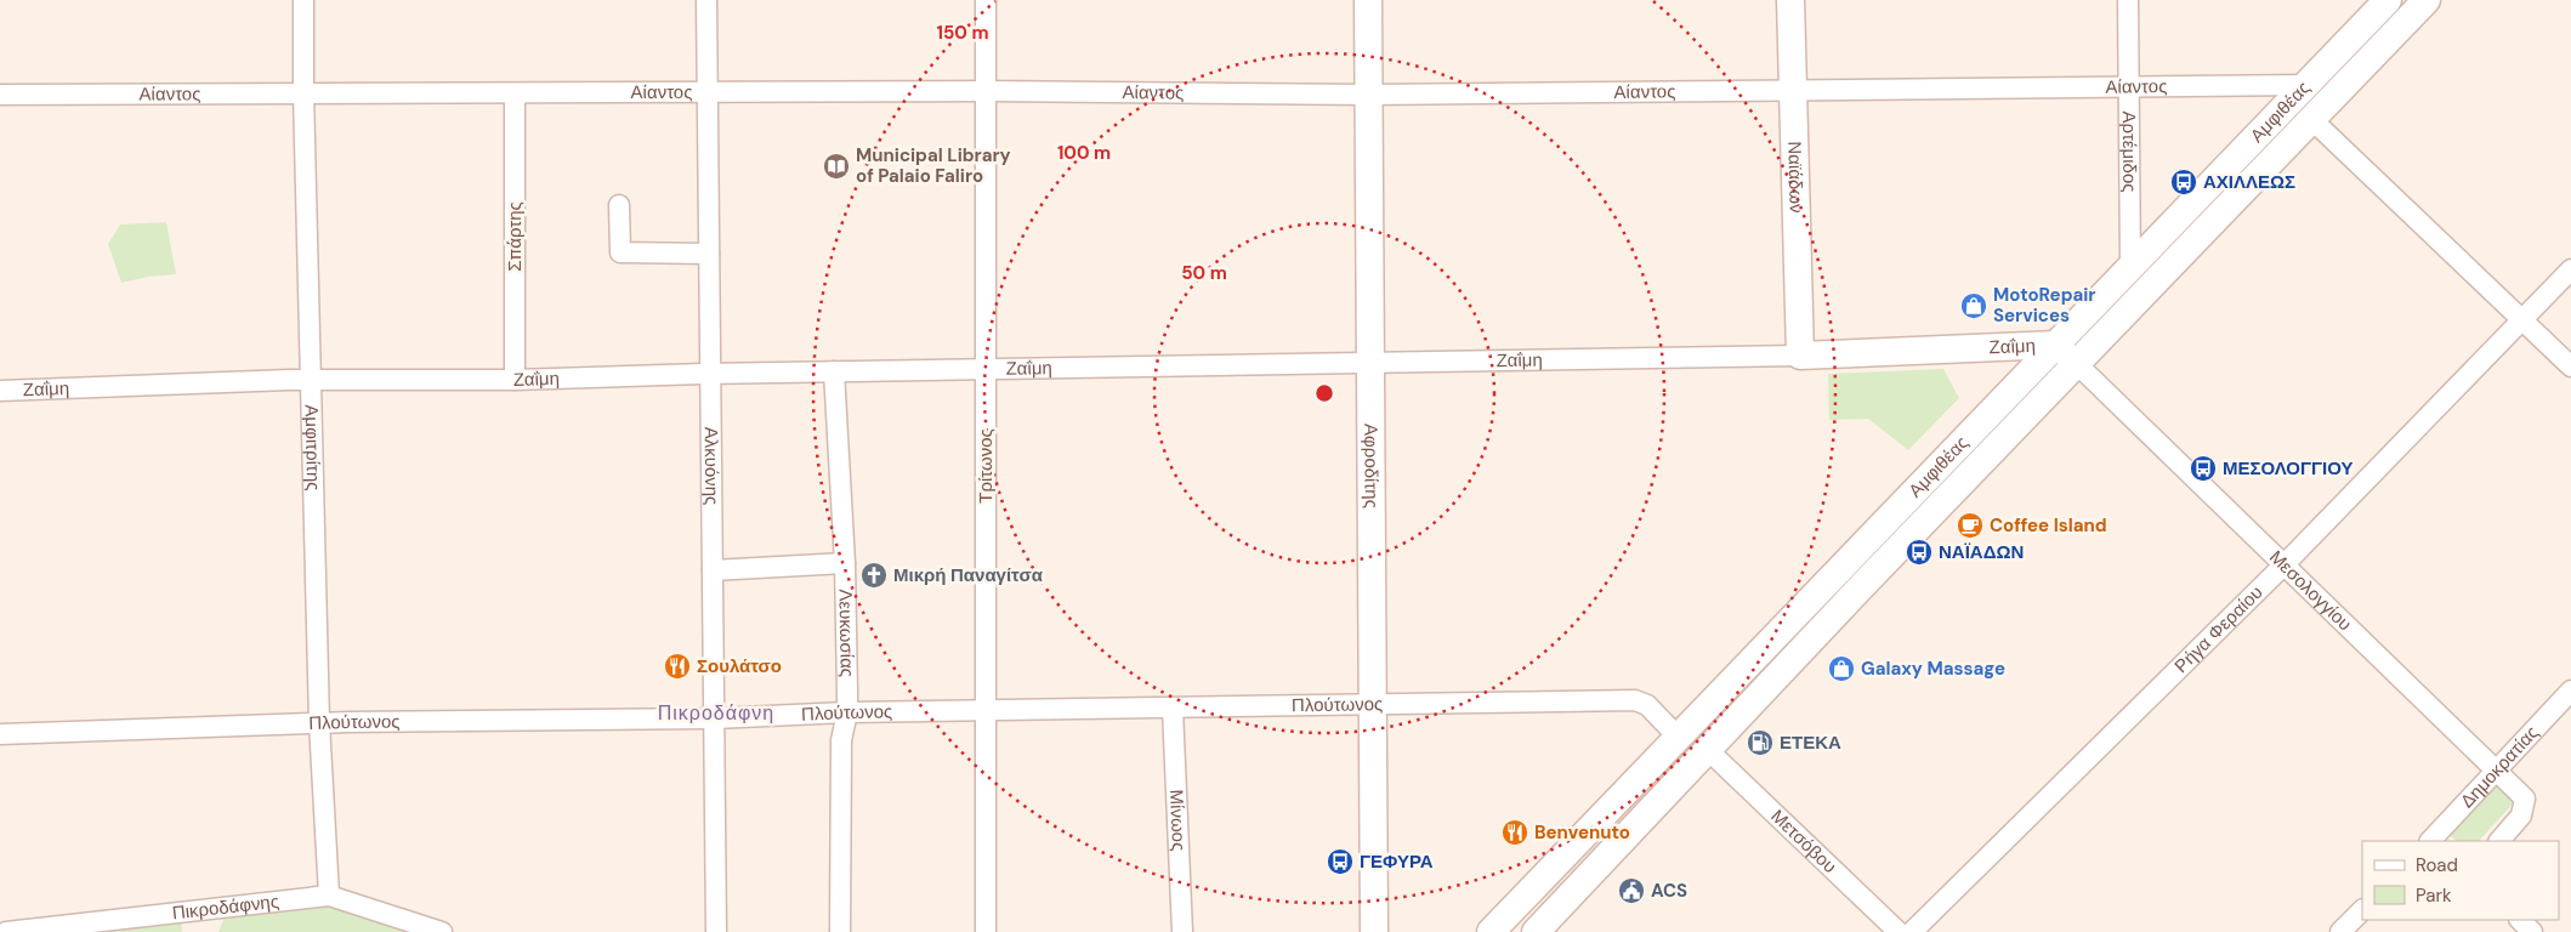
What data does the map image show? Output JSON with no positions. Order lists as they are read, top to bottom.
{
  "streets": {
    "main road": [
      "Αμφιθέας",
      "Ναϊάδων",
      "Ζαΐμη",
      "Αφροδίτης",
      "Μεσολογγίου"
    ],
    "street": [
      "Αίαντος",
      "Αρτέμιδος",
      "Σπάρτης",
      "Αμφιτρίτης",
      "Αλκυόνης",
      "Τρίτωνος",
      "Ρήγα Φεραίου",
      "Λευκωσίας",
      "Πλούτωνος",
      "Δημοκρατίας",
      "Μίνωος",
      "Μετσόβου",
      "Πικροδάφνης"
    ]
  },
  "crossings": [
    ["Αίαντος", "Αμφιθέας"],
    ["Αίαντος", "Αρτέμιδος"],
    ["Αίαντος", "Ναϊάδων"],
    ["Αίαντος", "Σπάρτης"],
    ["Αίαντος", "Αμφιτρίτης"],
    ["Αίαντος", "Αλκυόνης"],
    ["Αίαντος", "Τρίτωνος"],
    ["Αίαντος", "Αφροδίτης"],
    ["Αμφιθέας", "Αρτέμιδος"],
    ["Αμφιθέας", "Ζαΐμη"],
    ["Αμφιθέας", "Μεσολογγίου"],
    ["Αμφιθέας", "Πλούτωνος"],
    ["Αμφιθέας", "Μετσόβου"],
    ["Ναϊάδων", "Ζαΐμη"],
    ["Σπάρτης", "Ζαΐμη"],
    ["Ζαΐμη", "Αμφιτρίτης"],
    ["Ζαΐμη", "Αλκυόνης"],
    ["Ζαΐμη", "Τρίτωνος"],
    ["Ζαΐμη", "Αφροδίτης"],
    ["Ζαΐμη", "Μεσολογγίου"],
    ["Ζαΐμη", "Λευκωσίας"],
    ["Αμφιτρίτης", "Πλούτωνος"],
    ["Αμφιτρίτης", "Πικροδάφνης"],
    ["Αλκυόνης", "Πλούτωνος"],
    ["Τρίτωνος", "Πλούτωνος"],
    ["Αφροδίτης", "Πλούτωνος"],
    ["Μεσολογγίου", "Ρήγα Φεραίου"],
    ["Μεσολογγίου", "Δημοκρατίας"],
    ["Λευκωσίας", "Πλούτωνος"],
    ["Πλούτωνος", "Μίνωος"]
  ],
  "districts": ["Πικροδάφνη"],
  "places": {
    "library": ["Municipal Library of Palaio Faliro"],
    "bus stop": [
      "ΑΧΙΛΛΕΩΣ",
      "ΜΕΣΟΛΟΓΓΙΟΥ",
      "ΝΑΪΑΔΩΝ",
      "ΓΕΦΥΡΑ"
    ],
    "shop": ["MotoRepair Services", "Galaxy Massage"],
    "cafe": ["Coffee Island"],
    "church": ["Μικρή Παναγίτσα"],
    "restaurant": ["Σουλάτσο", "Benvenuto"],
    "fuel station": ["ΕΤΕΚΑ"],
    "public building": ["ACS"]
  },
  "legend": ["Road", "Park"],
  "rings": ["150 m", "100 m", "50 m"]
}
